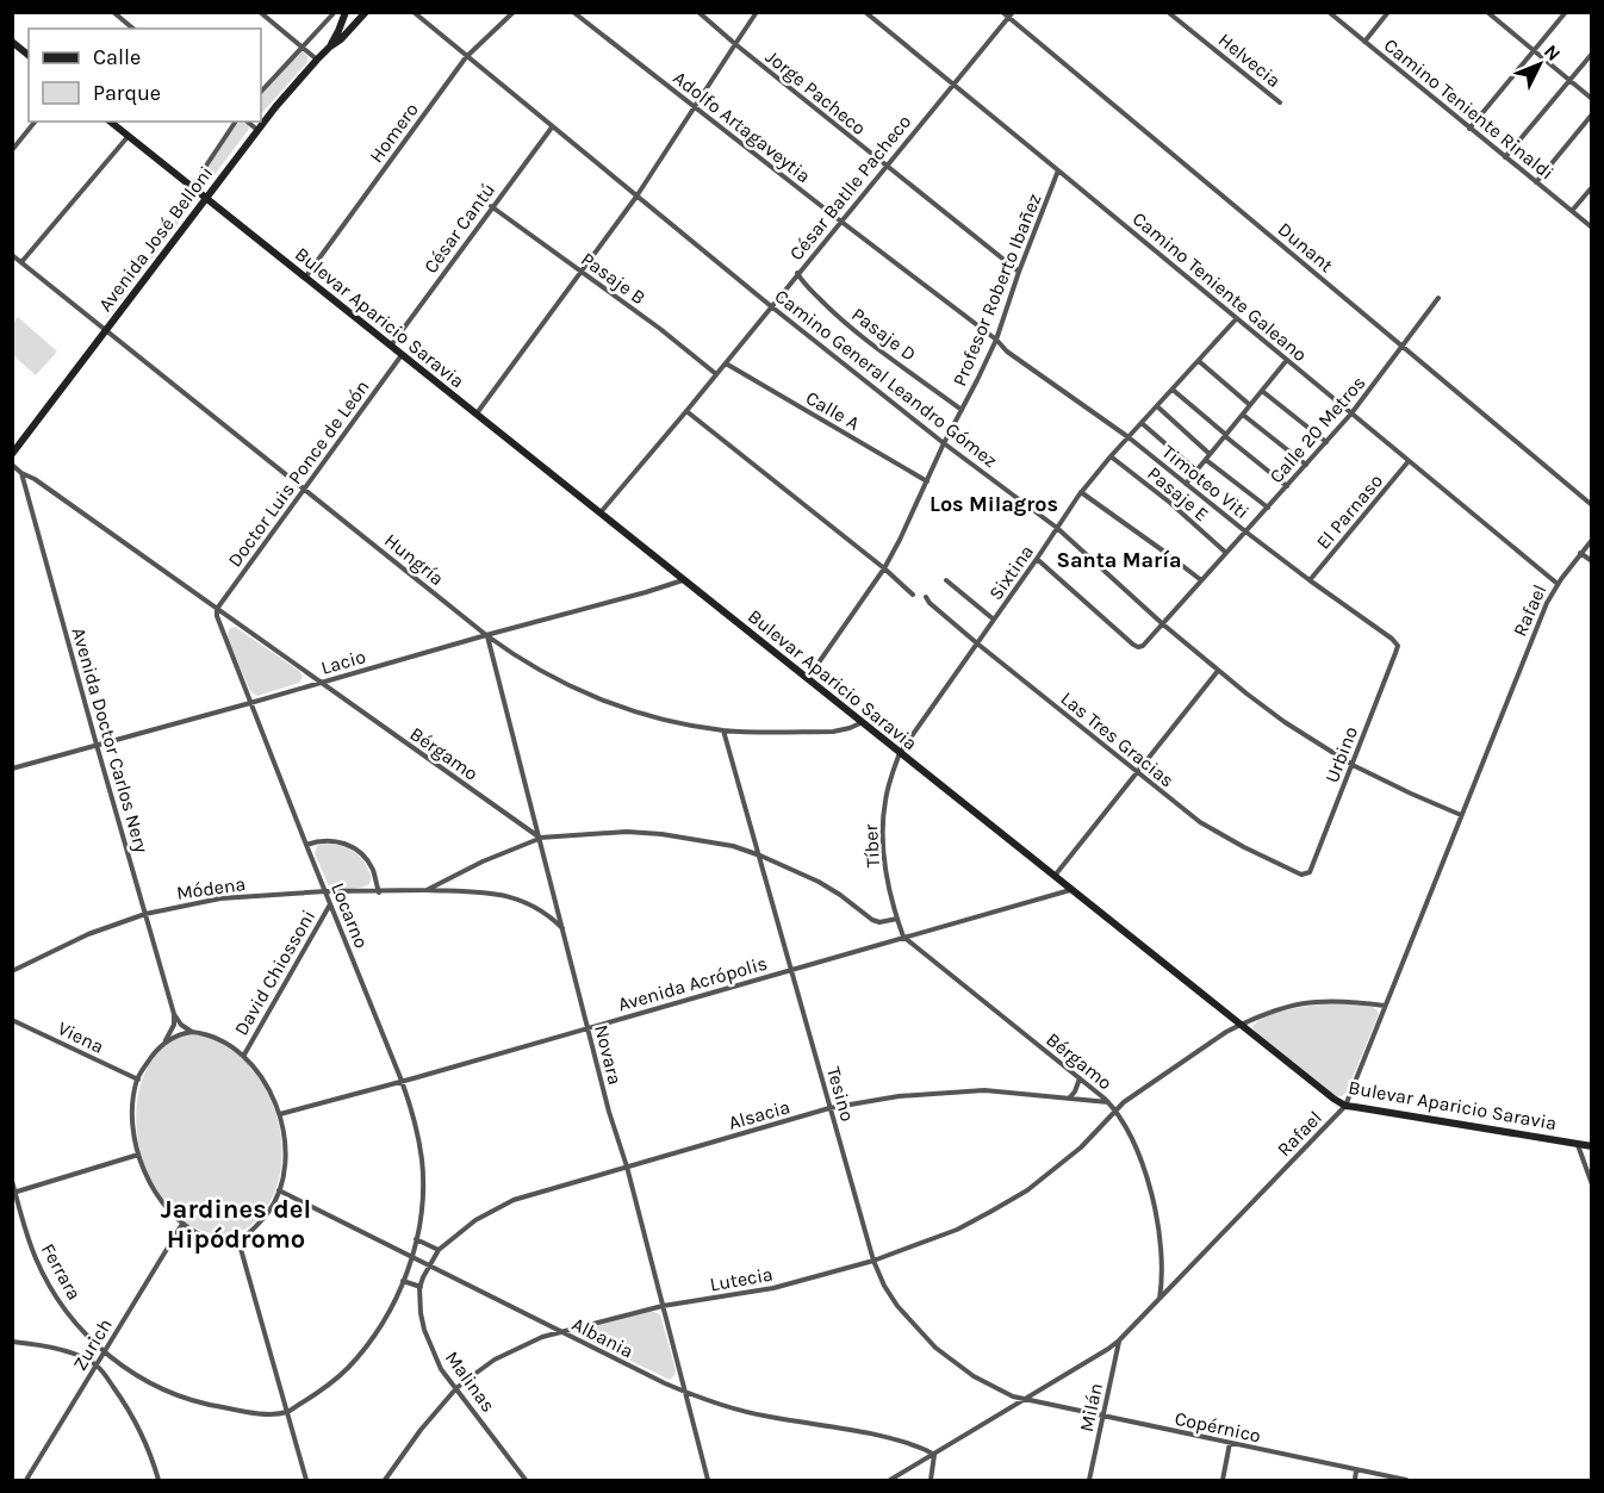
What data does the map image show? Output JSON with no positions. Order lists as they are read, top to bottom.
{
  "streets": {
    "street": [
      "Helvecia",
      "Jorge Pacheco",
      "Camino Teniente Rinaldi",
      "Adolfo Artagaveytia",
      "Homero",
      "César Batlle Pacheco",
      "César Cantú",
      "Avenida José Belloni",
      "Dunant",
      "Pasaje B",
      "Camino Teniente Galeano",
      "Profesor Roberto Ibañez",
      "Bulevar Aparicio Saravia",
      "Pasaje D",
      "Camino General Leandro Gómez",
      "Calle A",
      "Calle 20 Metros",
      "Doctor Luis Ponce de León",
      "Timoteo Viti",
      "Pasaje E",
      "El Parnaso",
      "Hungría",
      "Sixtina",
      "Rafael",
      "Lacio",
      "Las Tres Gracias",
      "Avenida Doctor Carlos Nery",
      "Bérgamo",
      "Urbino",
      "Tíber",
      "Módena",
      "Locarno",
      "David Chiossoni",
      "Avenida Acrópolis",
      "Viena",
      "Novara",
      "Tesino",
      "Alsacia",
      "Ferrara",
      "Lutecia",
      "Albania",
      "Zurich",
      "Malinas",
      "Milán",
      "Copérnico"
    ]
  },
  "crossings": [
    ["Jorge Pacheco", "César Batlle Pacheco"],
    ["Jorge Pacheco", "Profesor Roberto Ibañez"],
    ["Adolfo Artagaveytia", "César Batlle Pacheco"],
    ["Adolfo Artagaveytia", "Profesor Roberto Ibañez"],
    ["Adolfo Artagaveytia", "Timoteo Viti"],
    ["Homero", "Bulevar Aparicio Saravia"],
    ["Homero", "Camino General Leandro Gómez"],
    ["César Batlle Pacheco", "Dunant"],
    ["César Batlle Pacheco", "Pasaje B"],
    ["César Batlle Pacheco", "Camino Teniente Galeano"],
    ["César Batlle Pacheco", "Bulevar Aparicio Saravia"],
    ["César Batlle Pacheco", "Pasaje D"],
    ["César Batlle Pacheco", "Camino General Leandro Gómez"],
    ["César Batlle Pacheco", "Calle A"],
    ["César Cantú", "Pasaje B"],
    ["César Cantú", "Bulevar Aparicio Saravia"],
    ["César Cantú", "Camino General Leandro Gómez"],
    ["Avenida José Belloni", "Bulevar Aparicio Saravia"],
    ["Avenida José Belloni", "Hungría"],
    ["Dunant", "Calle 20 Metros"],
    ["Camino Teniente Galeano", "Profesor Roberto Ibañez"],
    ["Camino Teniente Galeano", "Calle 20 Metros"],
    ["Camino Teniente Galeano", "El Parnaso"],
    ["Camino Teniente Galeano", "Sixtina"],
    ["Camino Teniente Galeano", "Rafael"],
    ["Profesor Roberto Ibañez", "Bulevar Aparicio Saravia"],
    ["Profesor Roberto Ibañez", "Pasaje D"],
    ["Profesor Roberto Ibañez", "Camino General Leandro Gómez"],
    ["Profesor Roberto Ibañez", "Calle A"],
    ["Profesor Roberto Ibañez", "Timoteo Viti"],
    ["Bulevar Aparicio Saravia", "Doctor Luis Ponce de León"],
    ["Bulevar Aparicio Saravia", "Hungría"],
    ["Bulevar Aparicio Saravia", "Sixtina"],
    ["Bulevar Aparicio Saravia", "Rafael"],
    ["Bulevar Aparicio Saravia", "Lacio"],
    ["Bulevar Aparicio Saravia", "Tíber"],
    ["Bulevar Aparicio Saravia", "Avenida Acrópolis"],
    ["Camino General Leandro Gómez", "Calle 20 Metros"],
    ["Camino General Leandro Gómez", "Sixtina"],
    ["Camino General Leandro Gómez", "Rafael"],
    ["Camino General Leandro Gómez", "Urbino"],
    ["Calle 20 Metros", "Timoteo Viti"],
    ["Calle 20 Metros", "Pasaje E"],
    ["Calle 20 Metros", "Sixtina"],
    ["Doctor Luis Ponce de León", "Hungría"],
    ["Doctor Luis Ponce de León", "Bérgamo"],
    ["Doctor Luis Ponce de León", "Locarno"],
    ["Timoteo Viti", "El Parnaso"],
    ["Timoteo Viti", "Sixtina"],
    ["Timoteo Viti", "Urbino"],
    ["Pasaje E", "Sixtina"],
    ["Hungría", "Lacio"],
    ["Hungría", "Novara"],
    ["Hungría", "Tesino"],
    ["Sixtina", "Las Tres Gracias"],
    ["Sixtina", "Tíber"],
    ["Rafael", "Bérgamo"],
    ["Rafael", "Tesino"],
    ["Rafael", "Albania"],
    ["Rafael", "Milán"],
    ["Rafael", "Copérnico"],
    ["Lacio", "Avenida Doctor Carlos Nery"],
    ["Lacio", "Bérgamo"],
    ["Lacio", "Locarno"],
    ["Lacio", "Novara"],
    ["Las Tres Gracias", "Urbino"],
    ["Avenida Doctor Carlos Nery", "Bérgamo"],
    ["Avenida Doctor Carlos Nery", "Módena"],
    ["Avenida Doctor Carlos Nery", "David Chiossoni"],
    ["Avenida Doctor Carlos Nery", "Avenida Acrópolis"],
    ["Avenida Doctor Carlos Nery", "Viena"],
    ["Avenida Doctor Carlos Nery", "Albania"],
    ["Avenida Doctor Carlos Nery", "Zurich"],
    ["Bérgamo", "Tíber"],
    ["Bérgamo", "Módena"],
    ["Bérgamo", "Locarno"],
    ["Bérgamo", "Avenida Acrópolis"],
    ["Bérgamo", "Novara"],
    ["Bérgamo", "Alsacia"],
    ["Bérgamo", "Lutecia"],
    ["Tíber", "Avenida Acrópolis"],
    ["Módena", "Locarno"],
    ["Módena", "Novara"],
    ["Locarno", "David Chiossoni"],
    ["Locarno", "Avenida Acrópolis"],
    ["Locarno", "Albania"],
    ["David Chiossoni", "Avenida Acrópolis"],
    ["David Chiossoni", "Viena"],
    ["David Chiossoni", "Albania"],
    ["David Chiossoni", "Zurich"],
    ["Avenida Acrópolis", "Viena"],
    ["Avenida Acrópolis", "Novara"],
    ["Avenida Acrópolis", "Tesino"],
    ["Avenida Acrópolis", "Albania"],
    ["Avenida Acrópolis", "Zurich"],
    ["Viena", "Albania"],
    ["Viena", "Zurich"],
    ["Novara", "Alsacia"],
    ["Novara", "Lutecia"],
    ["Novara", "Albania"],
    ["Tesino", "Alsacia"],
    ["Tesino", "Lutecia"],
    ["Tesino", "Copérnico"],
    ["Alsacia", "Albania"],
    ["Alsacia", "Malinas"],
    ["Ferrara", "Zurich"],
    ["Lutecia", "Albania"],
    ["Lutecia", "Malinas"],
    ["Albania", "Zurich"],
    ["Albania", "Malinas"],
    ["Milán", "Copérnico"]
  ],
  "districts": ["Los Milagros", "Santa María", "Jardines del Hipódromo"],
  "legend": ["Calle", "Parque"],
  "north": "top right"
}
